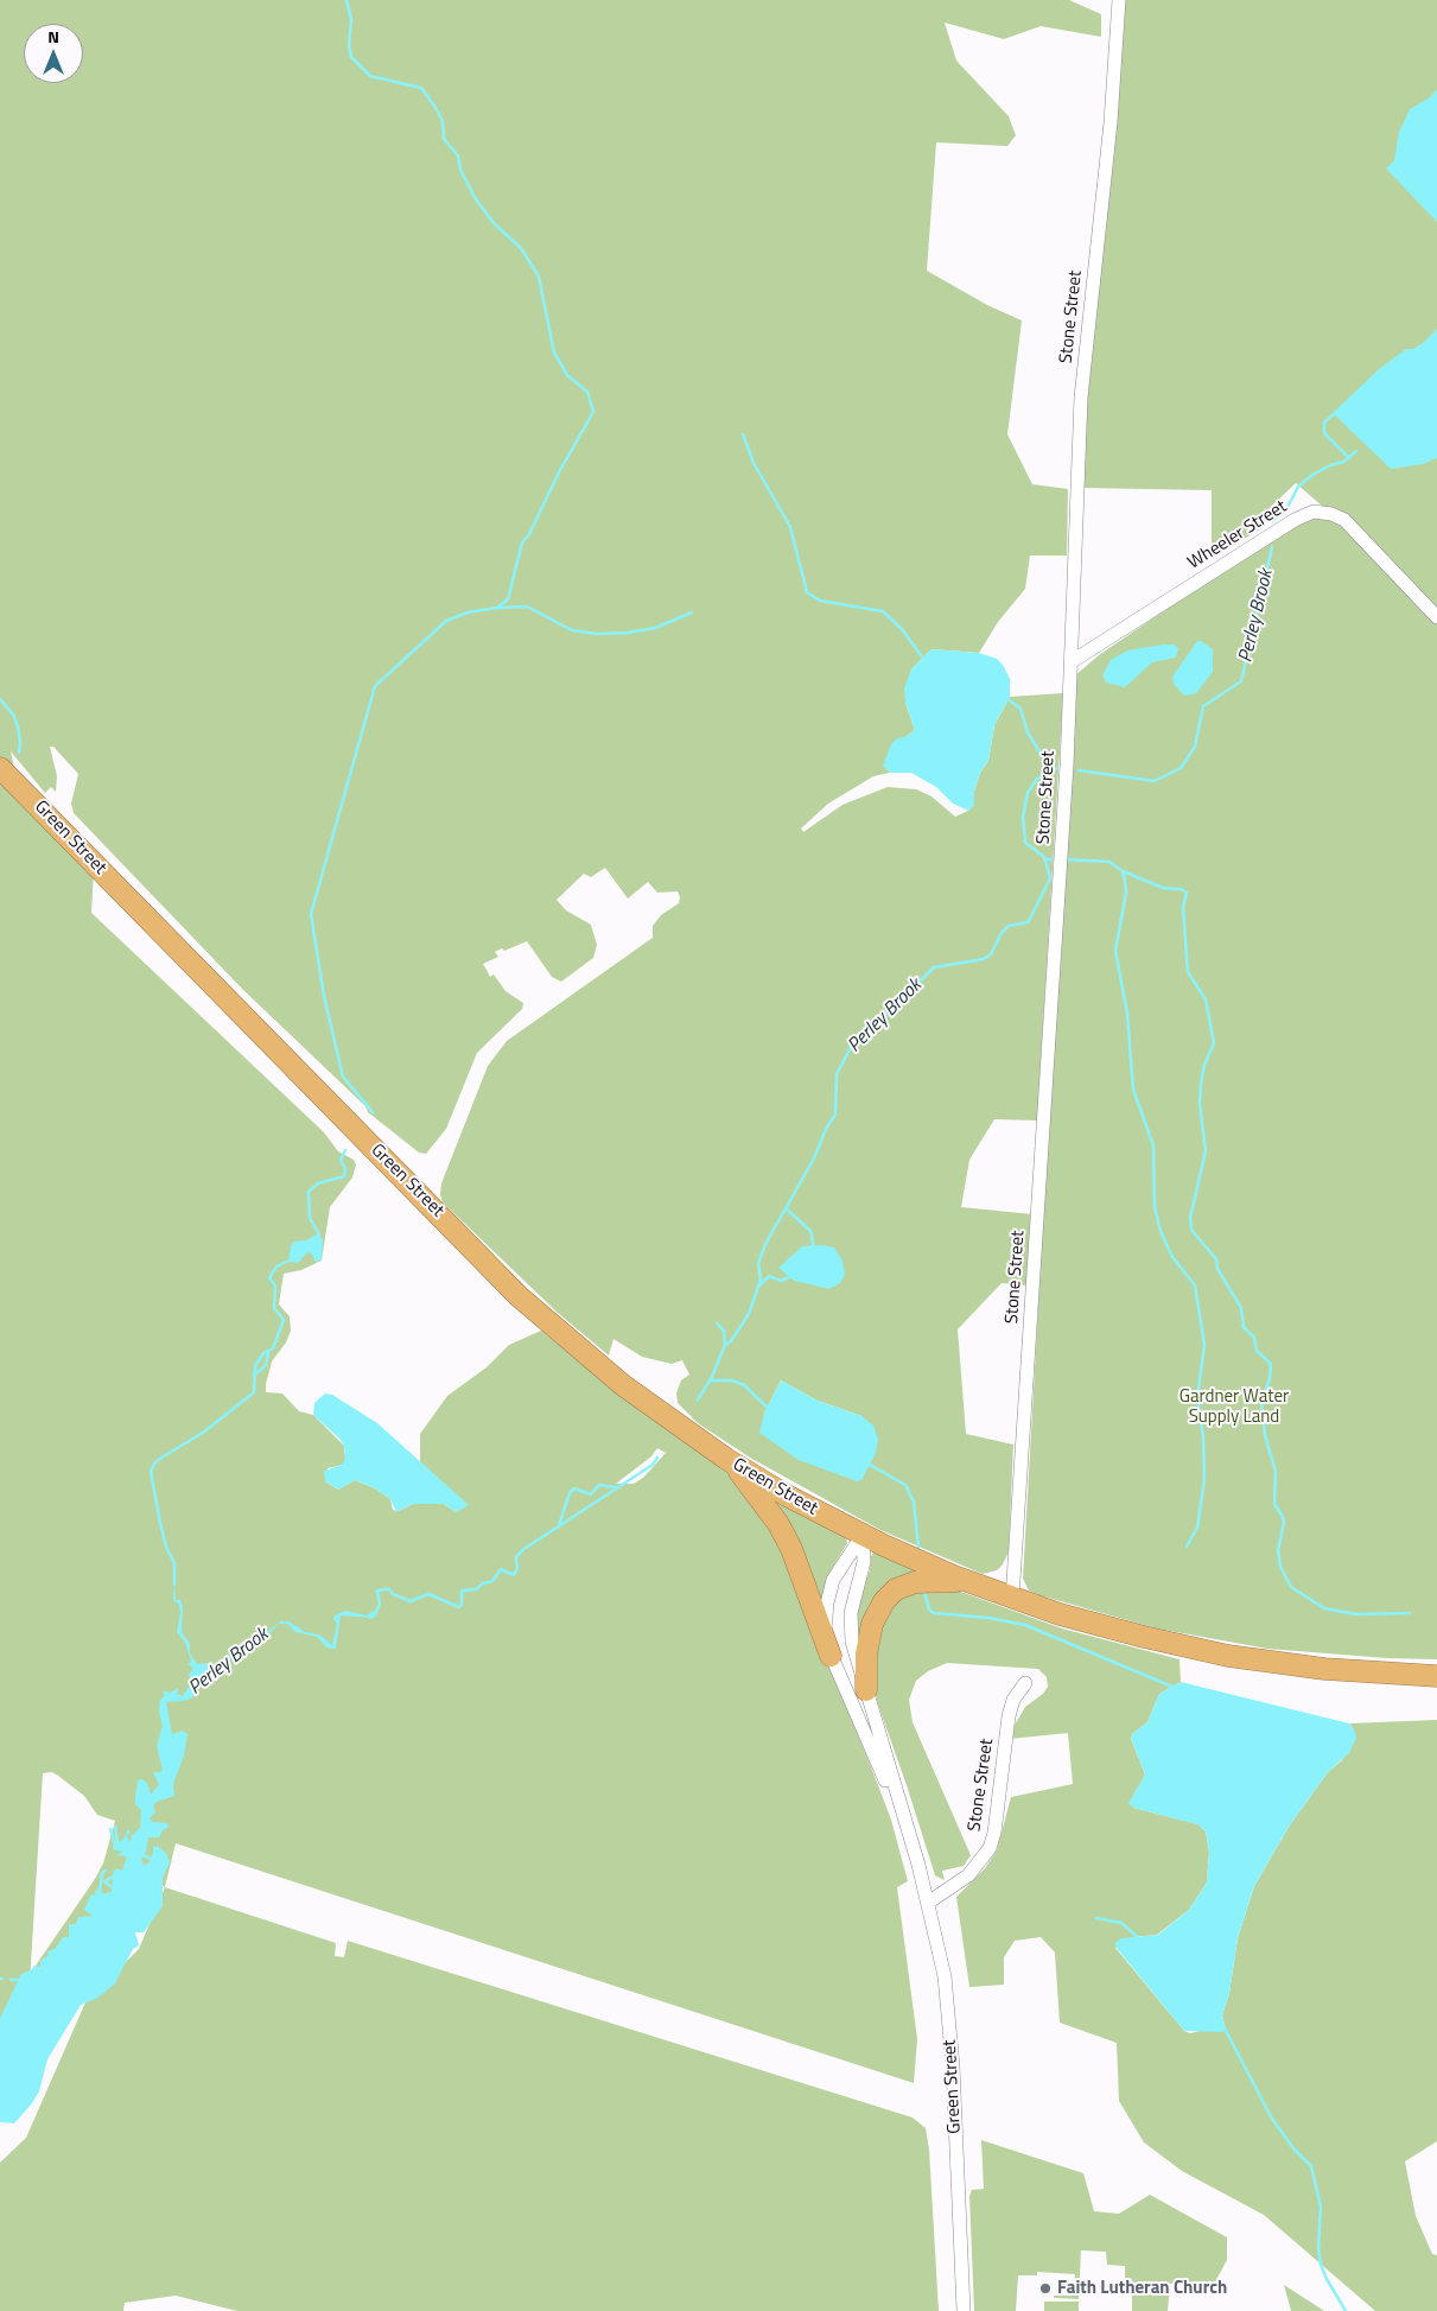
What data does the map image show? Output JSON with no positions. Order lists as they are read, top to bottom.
{
  "streets": {
    "highway": ["Green Street"],
    "street": ["Stone Street", "Wheeler Street"]
  },
  "crossings": [
    ["Stone Street", "Wheeler Street"],
    ["Stone Street", "Green Street"]
  ],
  "water": ["Perley Brook"],
  "parks": ["Gardner Water Supply Land"],
  "places": ["Faith Lutheran Church"],
  "north": "top"
}
